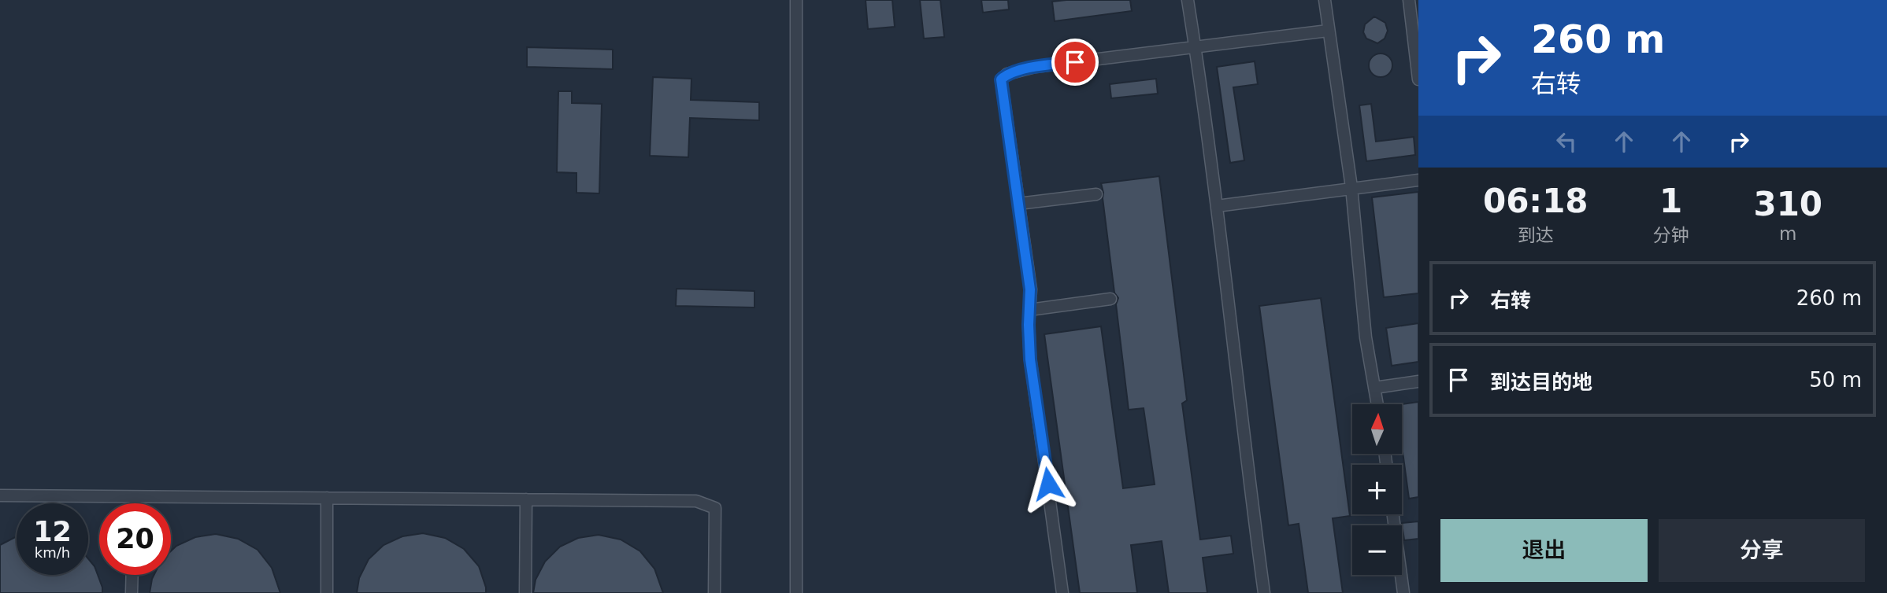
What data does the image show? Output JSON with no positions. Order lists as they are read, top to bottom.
{
  "north": "top",
  "page": {
    "turn": ["260 m", "右转"],
    "eta": [
      "06:18",
      "到达",
      "1",
      "分钟",
      "310",
      "m"
    ],
    "list": [
      {
        "name": "右转",
        "value": "260 m"
      },
      {
        "name": "到达目的地",
        "value": "50 m"
      }
    ],
    "map_buttons": ["+", "−"],
    "speed": "12 km/h",
    "limit": "20",
    "buttons": ["退出", "分享"]
  }
}
